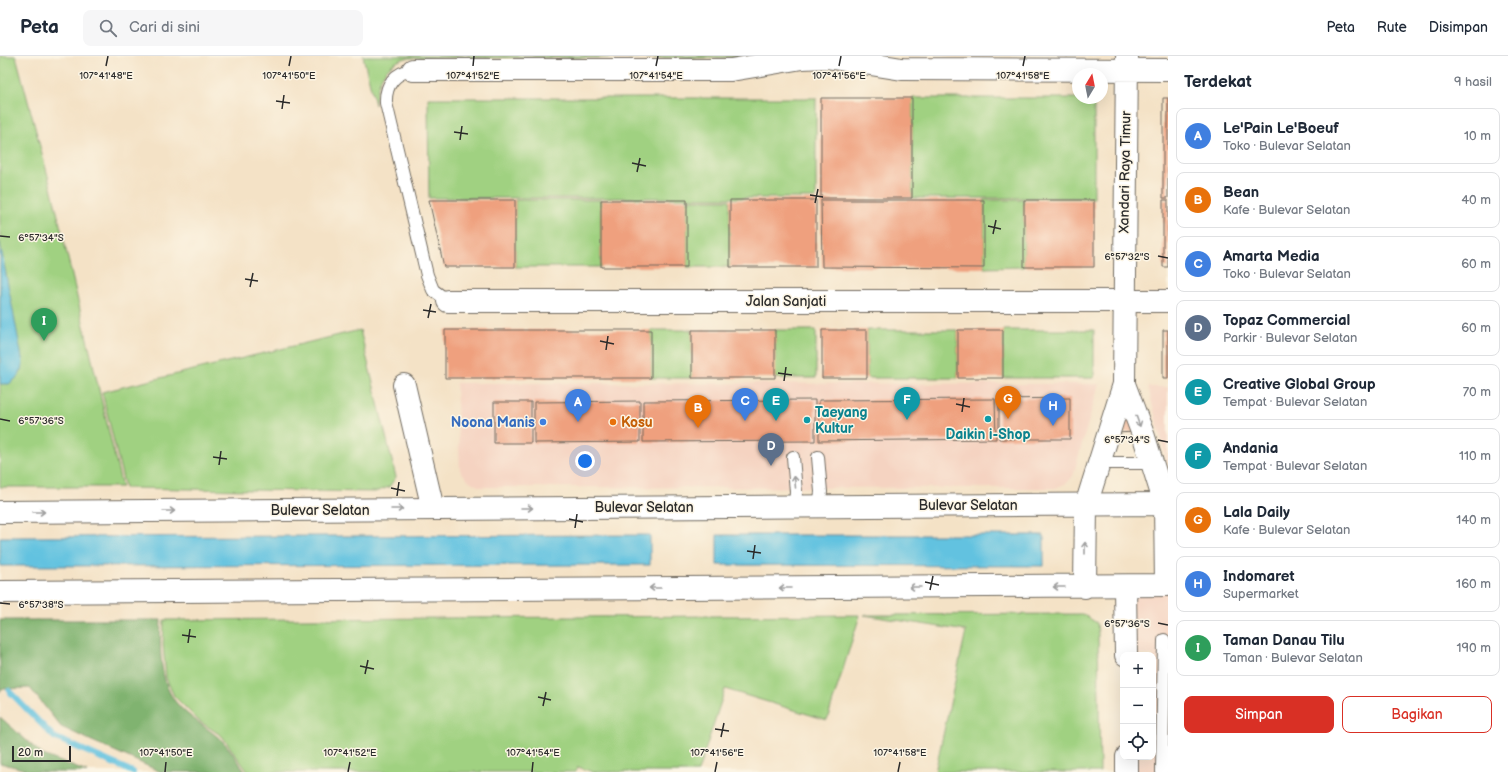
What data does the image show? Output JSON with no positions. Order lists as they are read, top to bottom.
{
  "streets": {
    "main road": ["Xandari Raya Timur", "Jalan Sanjati", "Bulevar Selatan"]
  },
  "crossings": [
    ["Xandari Raya Timur", "Jalan Sanjati"]
  ],
  "places": [
    "Daikin i-Shop",
    "Taeyang Kultur",
    "Noona Manis",
    "Kosu"
  ],
  "scale_bar": "20 m",
  "north": "top",
  "page": {
    "header": "Peta",
    "search": "Cari di sini",
    "nav": ["Peta", "Rute", "Disimpan"],
    "heading": ["Terdekat", "9 hasil"],
    "list": [
      {
        "mark": "A",
        "name": "Le'Pain Le'Boeuf",
        "note": "Toko · Bulevar Selatan",
        "value": "10 m"
      },
      {
        "mark": "B",
        "name": "Bean",
        "note": "Kafe · Bulevar Selatan",
        "value": "40 m"
      },
      {
        "mark": "C",
        "name": "Amarta Media",
        "note": "Toko · Bulevar Selatan",
        "value": "60 m"
      },
      {
        "mark": "D",
        "name": "Topaz Commercial",
        "note": "Parkir · Bulevar Selatan",
        "value": "60 m"
      },
      {
        "mark": "E",
        "name": "Creative Global Group",
        "note": "Tempat · Bulevar Selatan",
        "value": "70 m"
      },
      {
        "mark": "F",
        "name": "Andania",
        "note": "Tempat · Bulevar Selatan",
        "value": "110 m"
      },
      {
        "mark": "G",
        "name": "Lala Daily",
        "note": "Kafe · Bulevar Selatan",
        "value": "140 m"
      },
      {
        "mark": "H",
        "name": "Indomaret",
        "note": "Supermarket",
        "value": "160 m"
      },
      {
        "mark": "I",
        "name": "Taman Danau Tilu",
        "note": "Taman · Bulevar Selatan",
        "value": "190 m"
      }
    ],
    "pins": [
      "I",
      "G",
      "F",
      "C",
      "E",
      "A",
      "H",
      "B",
      "D"
    ],
    "map_buttons": ["+", "−"],
    "buttons": ["Simpan", "Bagikan"],
    "scale": "20 m"
  },
  "coordinates": [
    "107°41'50\"E",
    "107°41'52\"E",
    "107°41'54\"E",
    "107°41'56\"E",
    "107°41'58\"E",
    "107°41'48\"E",
    "6°57'34\"S",
    "6°57'32\"S",
    "6°57'36\"S",
    "6°57'38\"S"
  ]
}
